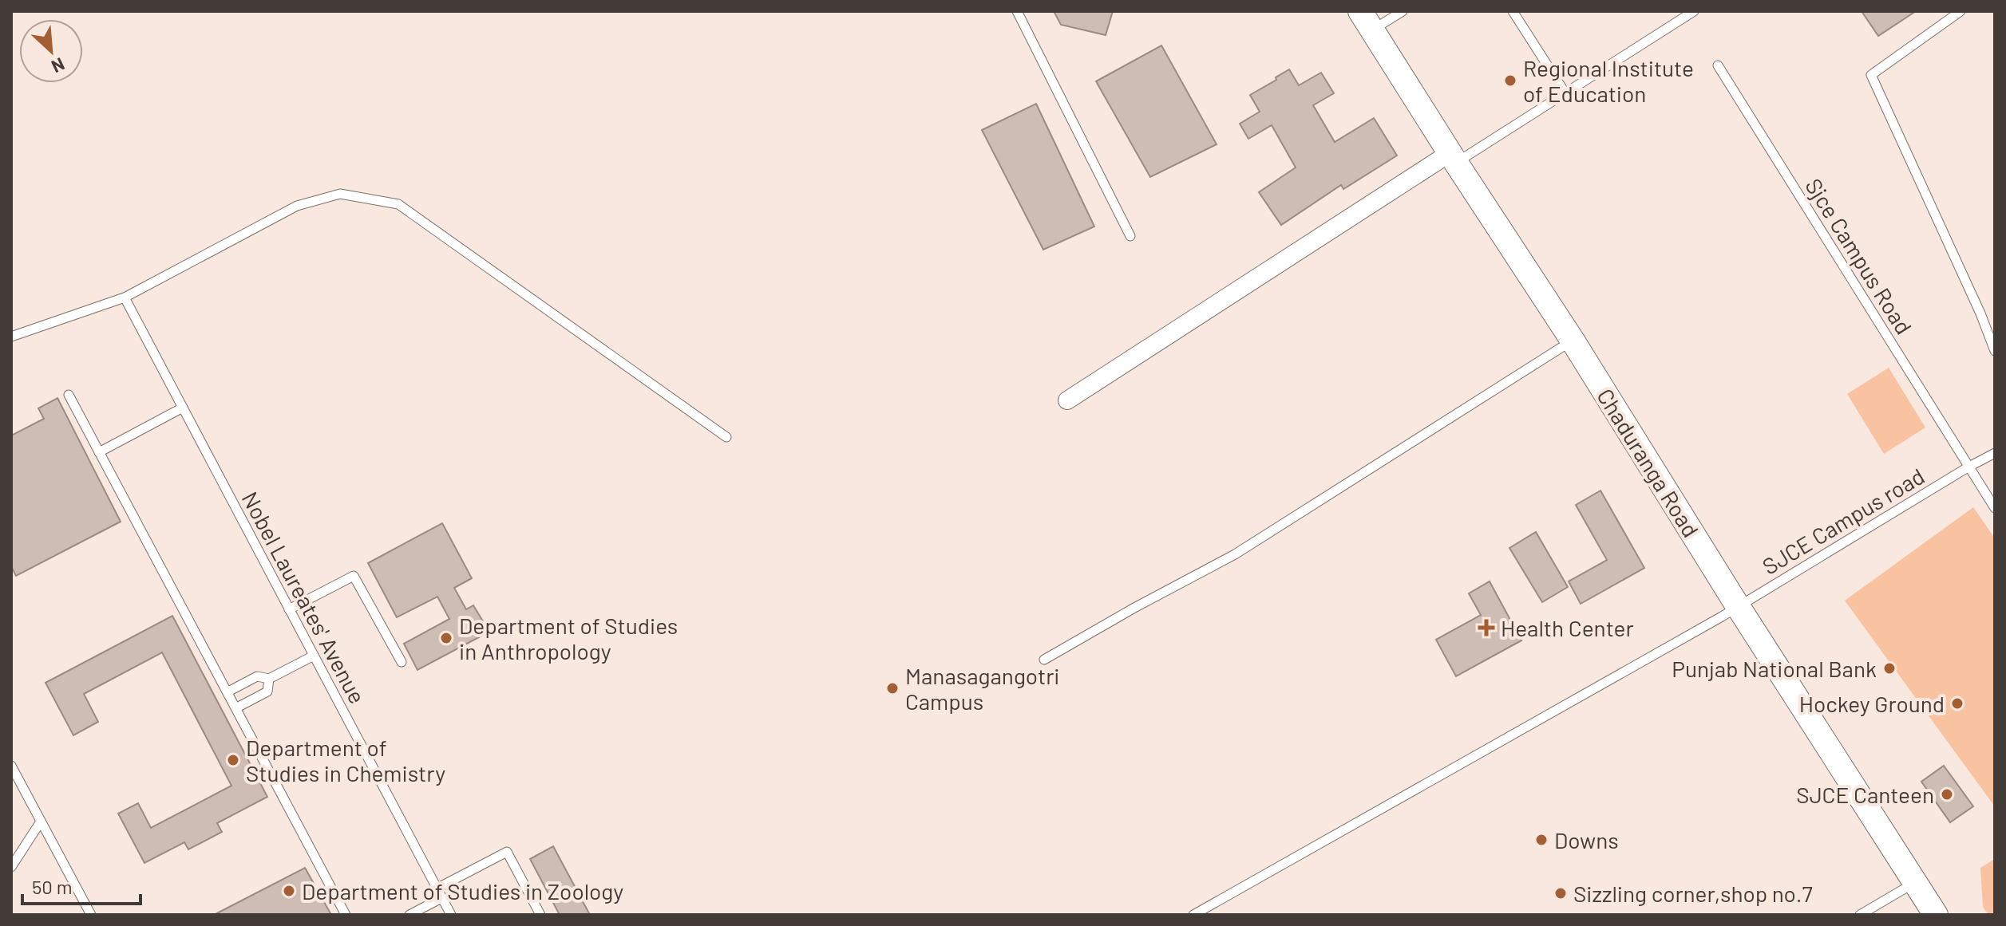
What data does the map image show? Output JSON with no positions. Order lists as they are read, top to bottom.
{
  "streets": {
    "street": ["Chaduranga Road"],
    "lane": ["Sjce Campus Road", "SJCE Campus road", "Nobel Laureates' Avenue"]
  },
  "crossings": [
    ["Sjce Campus Road", "SJCE Campus road"],
    ["Chaduranga Road", "SJCE Campus road"]
  ],
  "places": {
    "other": [
      "Regional Institute of Education",
      "Department of Studies in Anthropology",
      "Punjab National Bank",
      "Manasagangotri Campus",
      "Hockey Ground",
      "Department of Studies in Chemistry",
      "SJCE Canteen",
      "Downs",
      "Department of Studies in Zoology",
      "Sizzling corner,shop no.7"
    ],
    "health": ["Health Center"]
  },
  "scale_bar": "50 m",
  "north": "bottom right"
}
